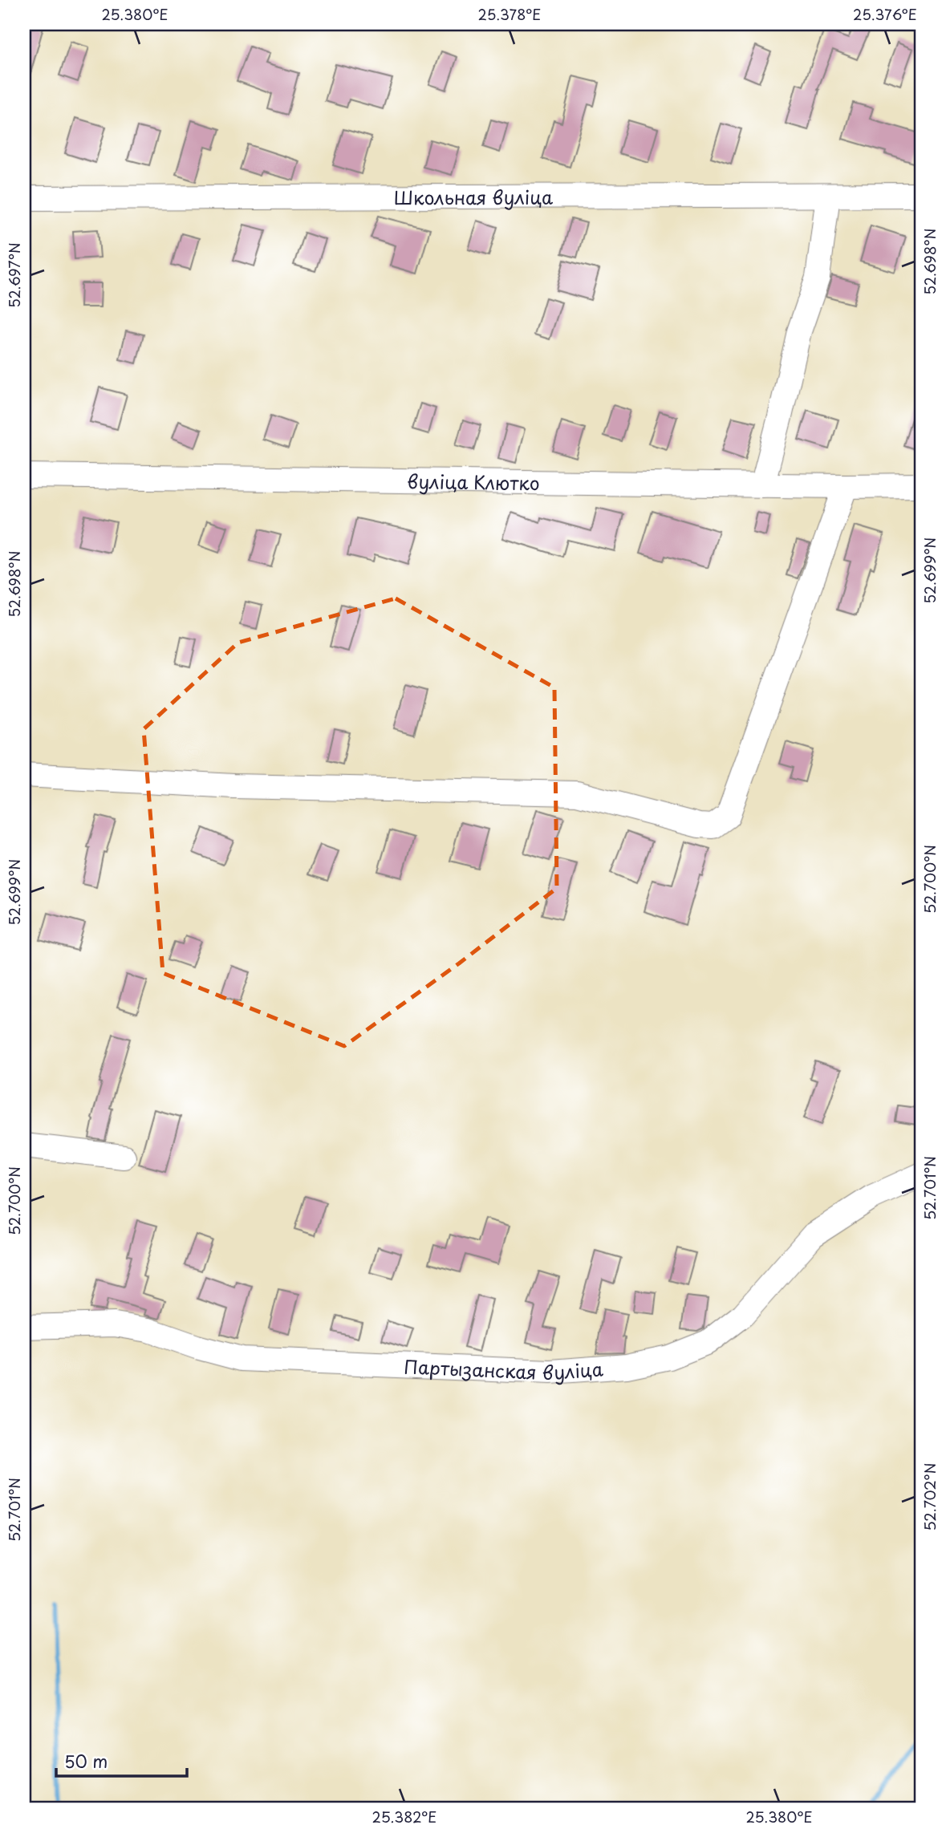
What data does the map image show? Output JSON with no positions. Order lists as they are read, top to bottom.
{
  "streets": {
    "street": ["Школьная вуліца", "вуліца Клютко", "Партызанская вуліца"]
  },
  "scale_bar": "50 m",
  "coordinates": [
    "25.380°E",
    "25.378°E",
    "25.376°E",
    "52.698°N",
    "52.697°N",
    "52.699°N",
    "52.700°N",
    "52.701°N",
    "52.702°N",
    "25.382°E"
  ]
}
